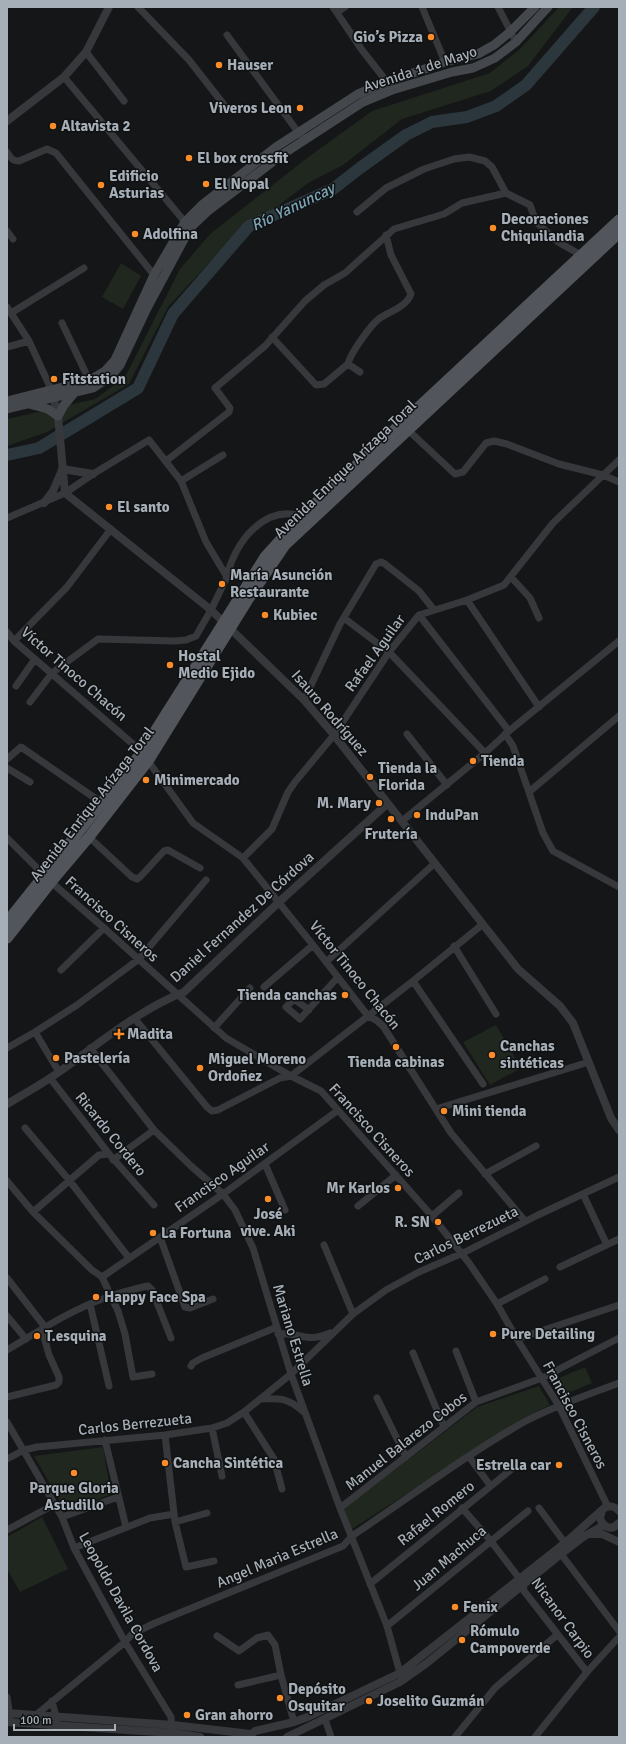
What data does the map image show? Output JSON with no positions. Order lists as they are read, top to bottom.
{
  "streets": {
    "main road": ["Avenida 1 de Mayo", "Avenida Enrique Arízaga Toral"],
    "street": [
      "Rafael Aguilar",
      "Víctor Tinoco Chacón",
      "Isauro Rodríguez",
      "Daniel Fernandez De Córdova",
      "Francisco Cisneros",
      "Ricardo Cordero",
      "Francisco Aguilar",
      "Carlos Berrezueta",
      "Mariano Estrella",
      "Manuel Balarezo Cobos",
      "Rafael Romero",
      "Angel Maria Estrella",
      "Juan Machuca",
      "Leopoldo Davila Cordova",
      "Nicanor Carpio"
    ]
  },
  "crossings": [
    ["Avenida Enrique Arízaga Toral", "Víctor Tinoco Chacón"],
    ["Avenida Enrique Arízaga Toral", "Isauro Rodríguez"],
    ["Avenida Enrique Arízaga Toral", "Francisco Cisneros"],
    ["Rafael Aguilar", "Víctor Tinoco Chacón"],
    ["Rafael Aguilar", "Isauro Rodríguez"],
    ["Víctor Tinoco Chacón", "Daniel Fernandez De Córdova"],
    ["Víctor Tinoco Chacón", "Carlos Berrezueta"],
    ["Isauro Rodríguez", "Daniel Fernandez De Córdova"],
    ["Daniel Fernandez De Córdova", "Francisco Cisneros"],
    ["Daniel Fernandez De Córdova", "Ricardo Cordero"],
    ["Daniel Fernandez De Córdova", "Mariano Estrella"],
    ["Francisco Cisneros", "Francisco Aguilar"],
    ["Francisco Cisneros", "Carlos Berrezueta"],
    ["Francisco Cisneros", "Manuel Balarezo Cobos"],
    ["Francisco Cisneros", "Angel Maria Estrella"],
    ["Francisco Aguilar", "Mariano Estrella"],
    ["Carlos Berrezueta", "Mariano Estrella"],
    ["Carlos Berrezueta", "Leopoldo Davila Cordova"],
    ["Mariano Estrella", "Manuel Balarezo Cobos"],
    ["Mariano Estrella", "Rafael Romero"],
    ["Mariano Estrella", "Angel Maria Estrella"],
    ["Mariano Estrella", "Juan Machuca"],
    ["Rafael Romero", "Nicanor Carpio"],
    ["Angel Maria Estrella", "Leopoldo Davila Cordova"],
    ["Juan Machuca", "Nicanor Carpio"]
  ],
  "water": ["Río Yanuncay"],
  "places": {
    "other": [
      "Gio’s Pizza",
      "Hauser",
      "Viveros Leon",
      "Altavista 2",
      "El box crossfit",
      "El Nopal",
      "Edificio Asturias",
      "Decoraciones Chiquilandia",
      "Adolfina",
      "Fitstation",
      "El santo",
      "María Asunción Restaurante",
      "Kubiec",
      "Hostal Medio Ejido",
      "Tienda",
      "Tienda la Florida",
      "Minimercado",
      "M. Mary",
      "InduPan",
      "Frutería",
      "Tienda canchas",
      "Tienda cabinas",
      "Canchas sintéticas",
      "Pastelería",
      "Miguel Moreno Ordoñez",
      "Mini tienda",
      "Mr Karlos",
      "José vive. Aki",
      "R. SN",
      "La Fortuna",
      "Happy Face Spa",
      "Pure Detailing",
      "T.esquina",
      "Cancha Sintética",
      "Estrella car",
      "Parque Gloria Astudillo",
      "Fenix",
      "Rómulo Campoverde",
      "Depósito Osquitar",
      "Joselito Guzmán",
      "Gran ahorro"
    ],
    "health": ["Madita"]
  },
  "scale_bar": "100 m"
}
